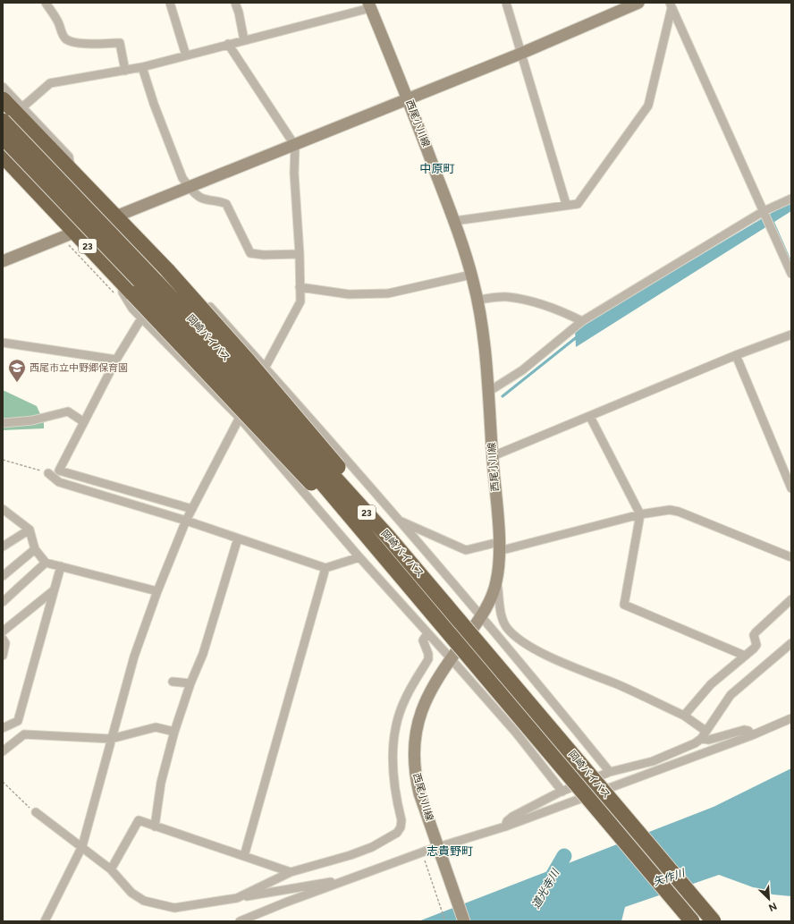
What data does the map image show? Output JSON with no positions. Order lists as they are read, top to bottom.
{
  "streets": {
    "highway": ["23", "岡崎バイパス"],
    "main road": ["西尾小川線"]
  },
  "crossings": [
    ["23", "岡崎バイパス"]
  ],
  "districts": ["中原町", "志貴野町"],
  "water": ["矢作川", "道光寺川"],
  "places": {
    "school or university": ["西尾市立中野郷保育園"]
  },
  "north": "bottom right"
}
